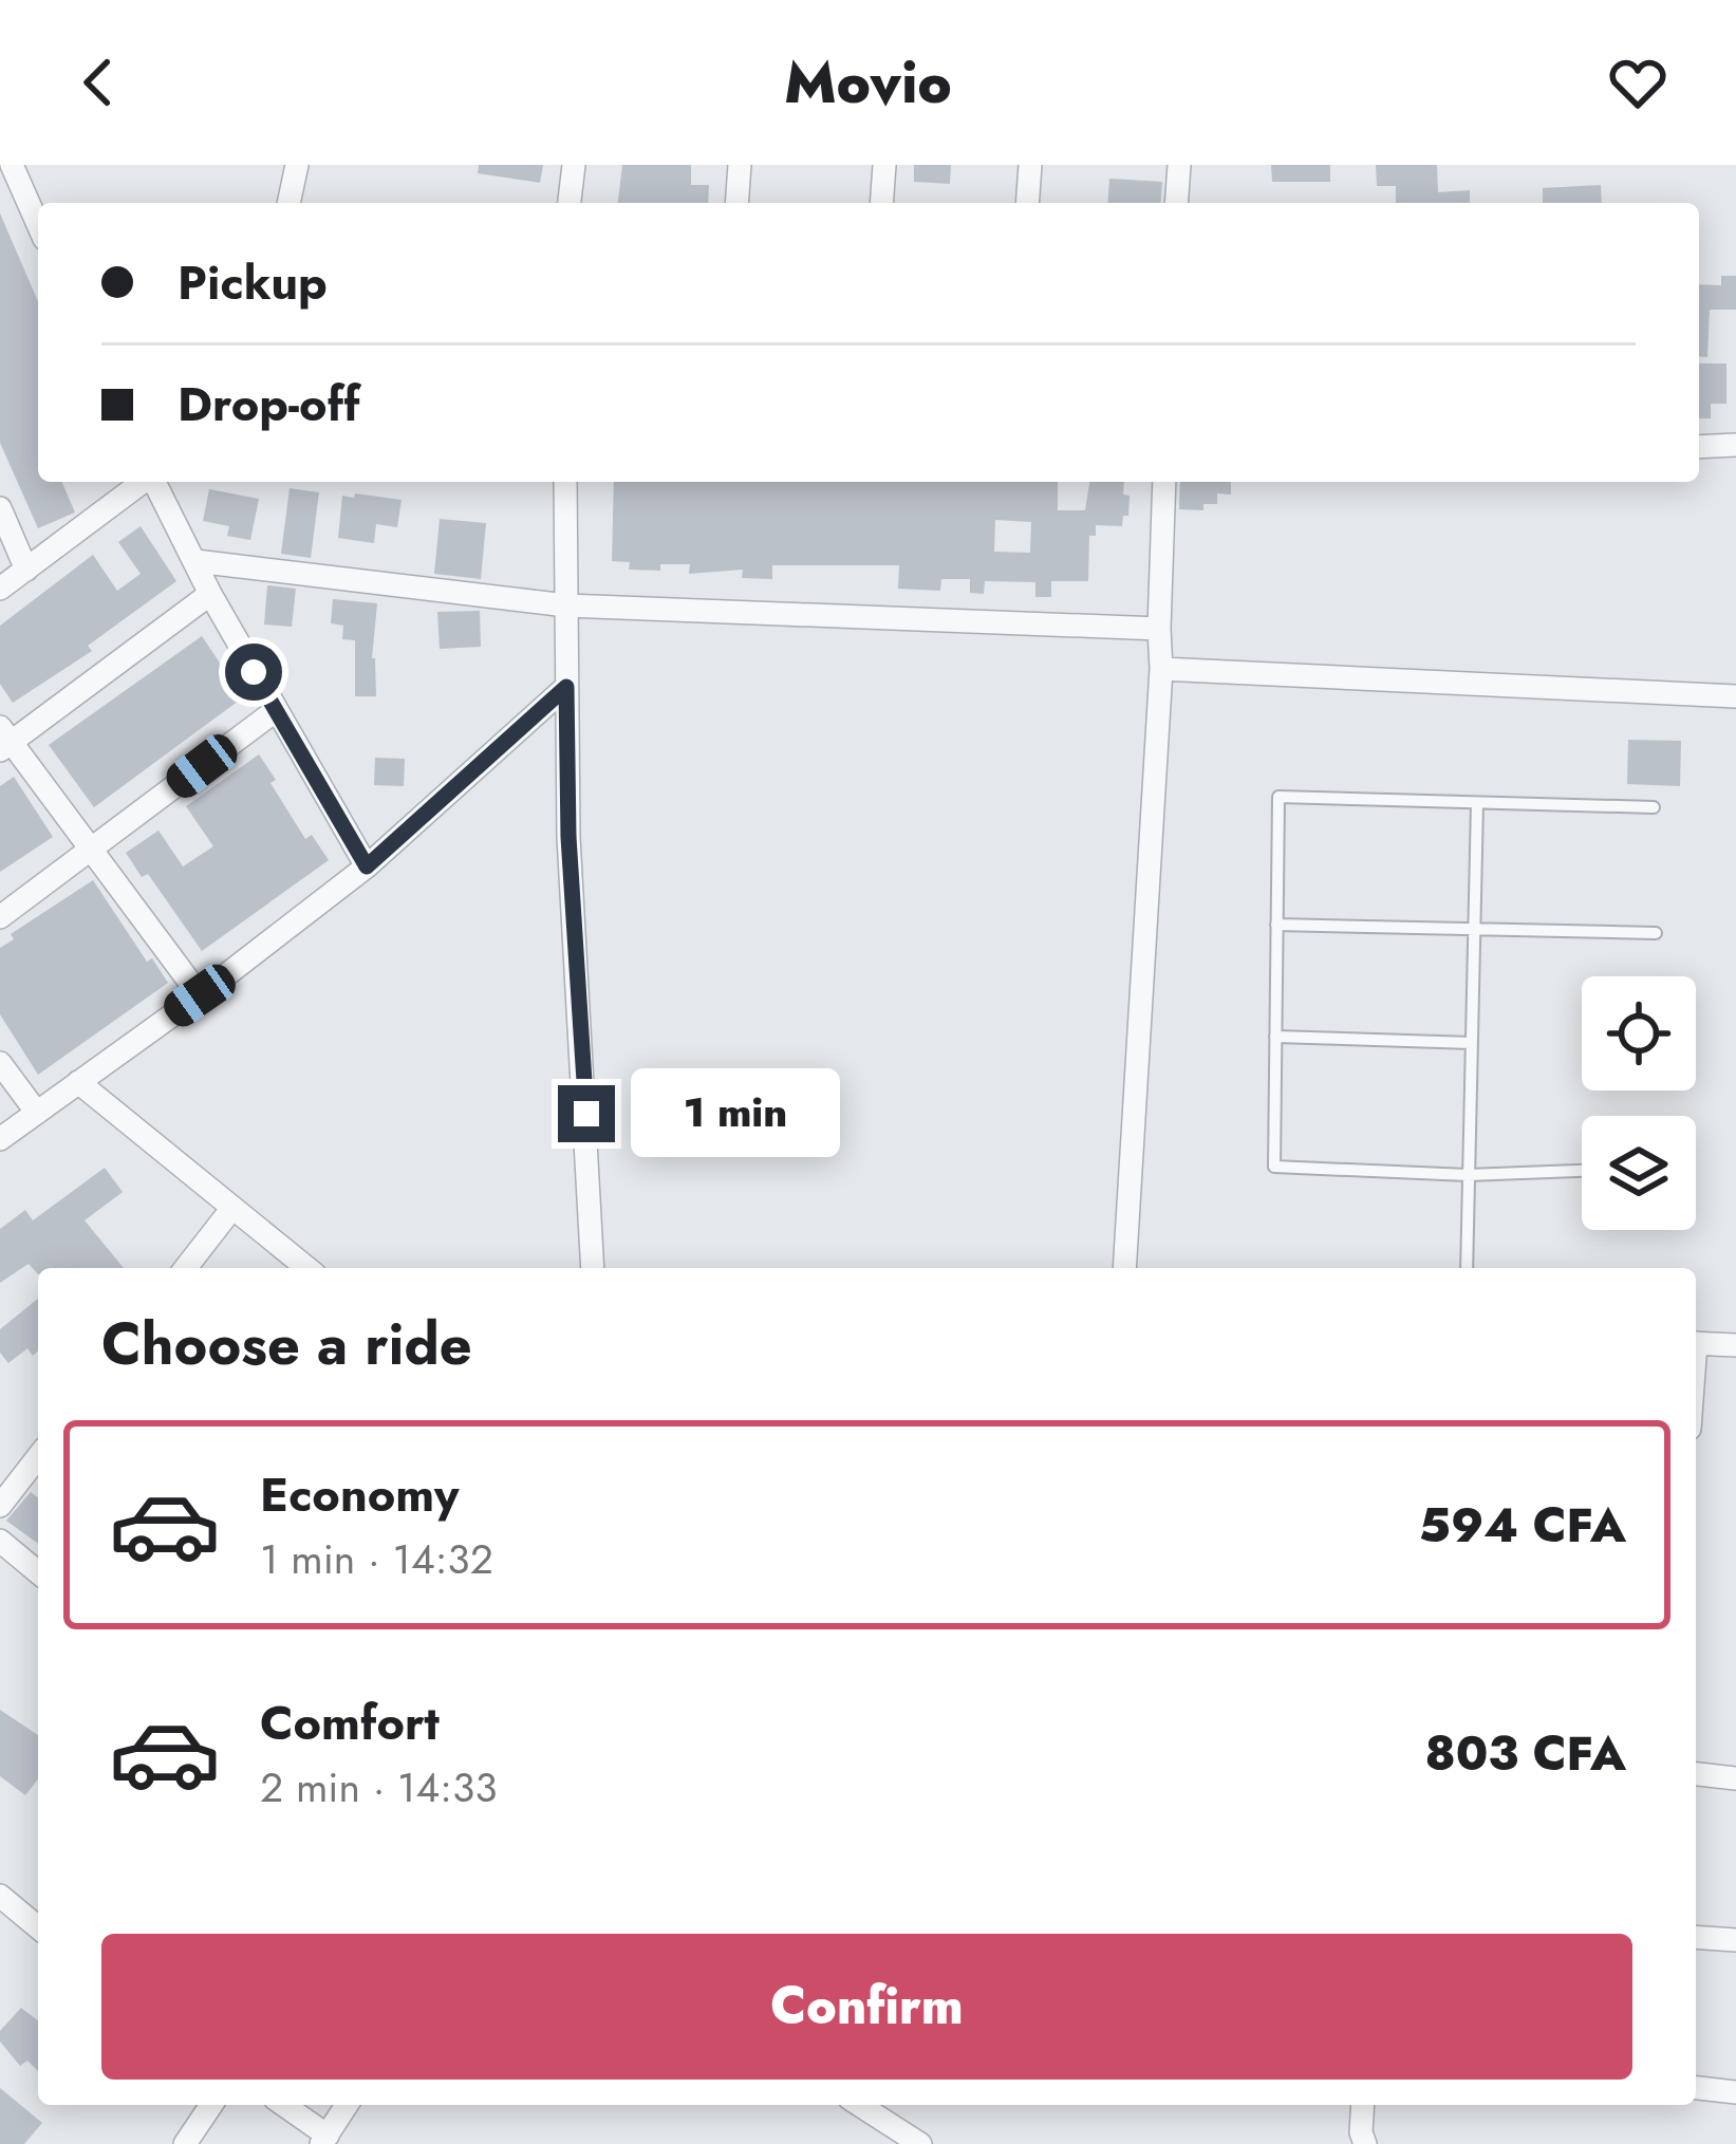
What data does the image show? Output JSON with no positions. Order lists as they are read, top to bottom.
{
  "page": {
    "header": "Movio",
    "banner": ["Pickup", "Drop-off"],
    "bubble": "1 min",
    "heading": "Choose a ride",
    "list": [
      {
        "name": "Economy",
        "note": "1 min · 14:32",
        "value": "594 CFA"
      },
      {
        "name": "Comfort",
        "note": "2 min · 14:33",
        "value": "803 CFA"
      }
    ],
    "buttons": "Confirm"
  }
}
